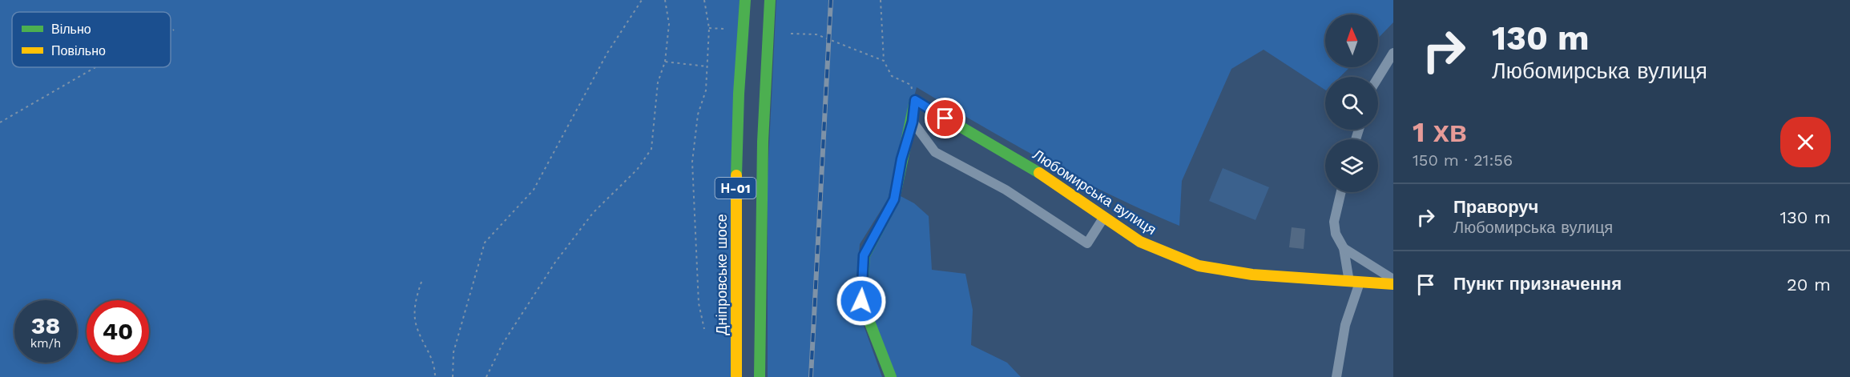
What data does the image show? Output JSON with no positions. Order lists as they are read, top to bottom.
{
  "streets": {
    "street": ["Н-01", "Любомирська вулиця", "Дніпровське шосе"]
  },
  "legend": ["Вільно", "Повільно"],
  "north": "top",
  "page": {
    "turn": ["130 m", "Любомирська вулиця"],
    "heading": ["1 хв", "150 m · 21:56"],
    "list": [
      {
        "name": "Праворуч",
        "note": "Любомирська вулиця",
        "value": "130 m"
      },
      {
        "name": "Пункт призначення",
        "value": "20 m"
      }
    ],
    "speed": "38 km/h",
    "limit": "40"
  }
}
